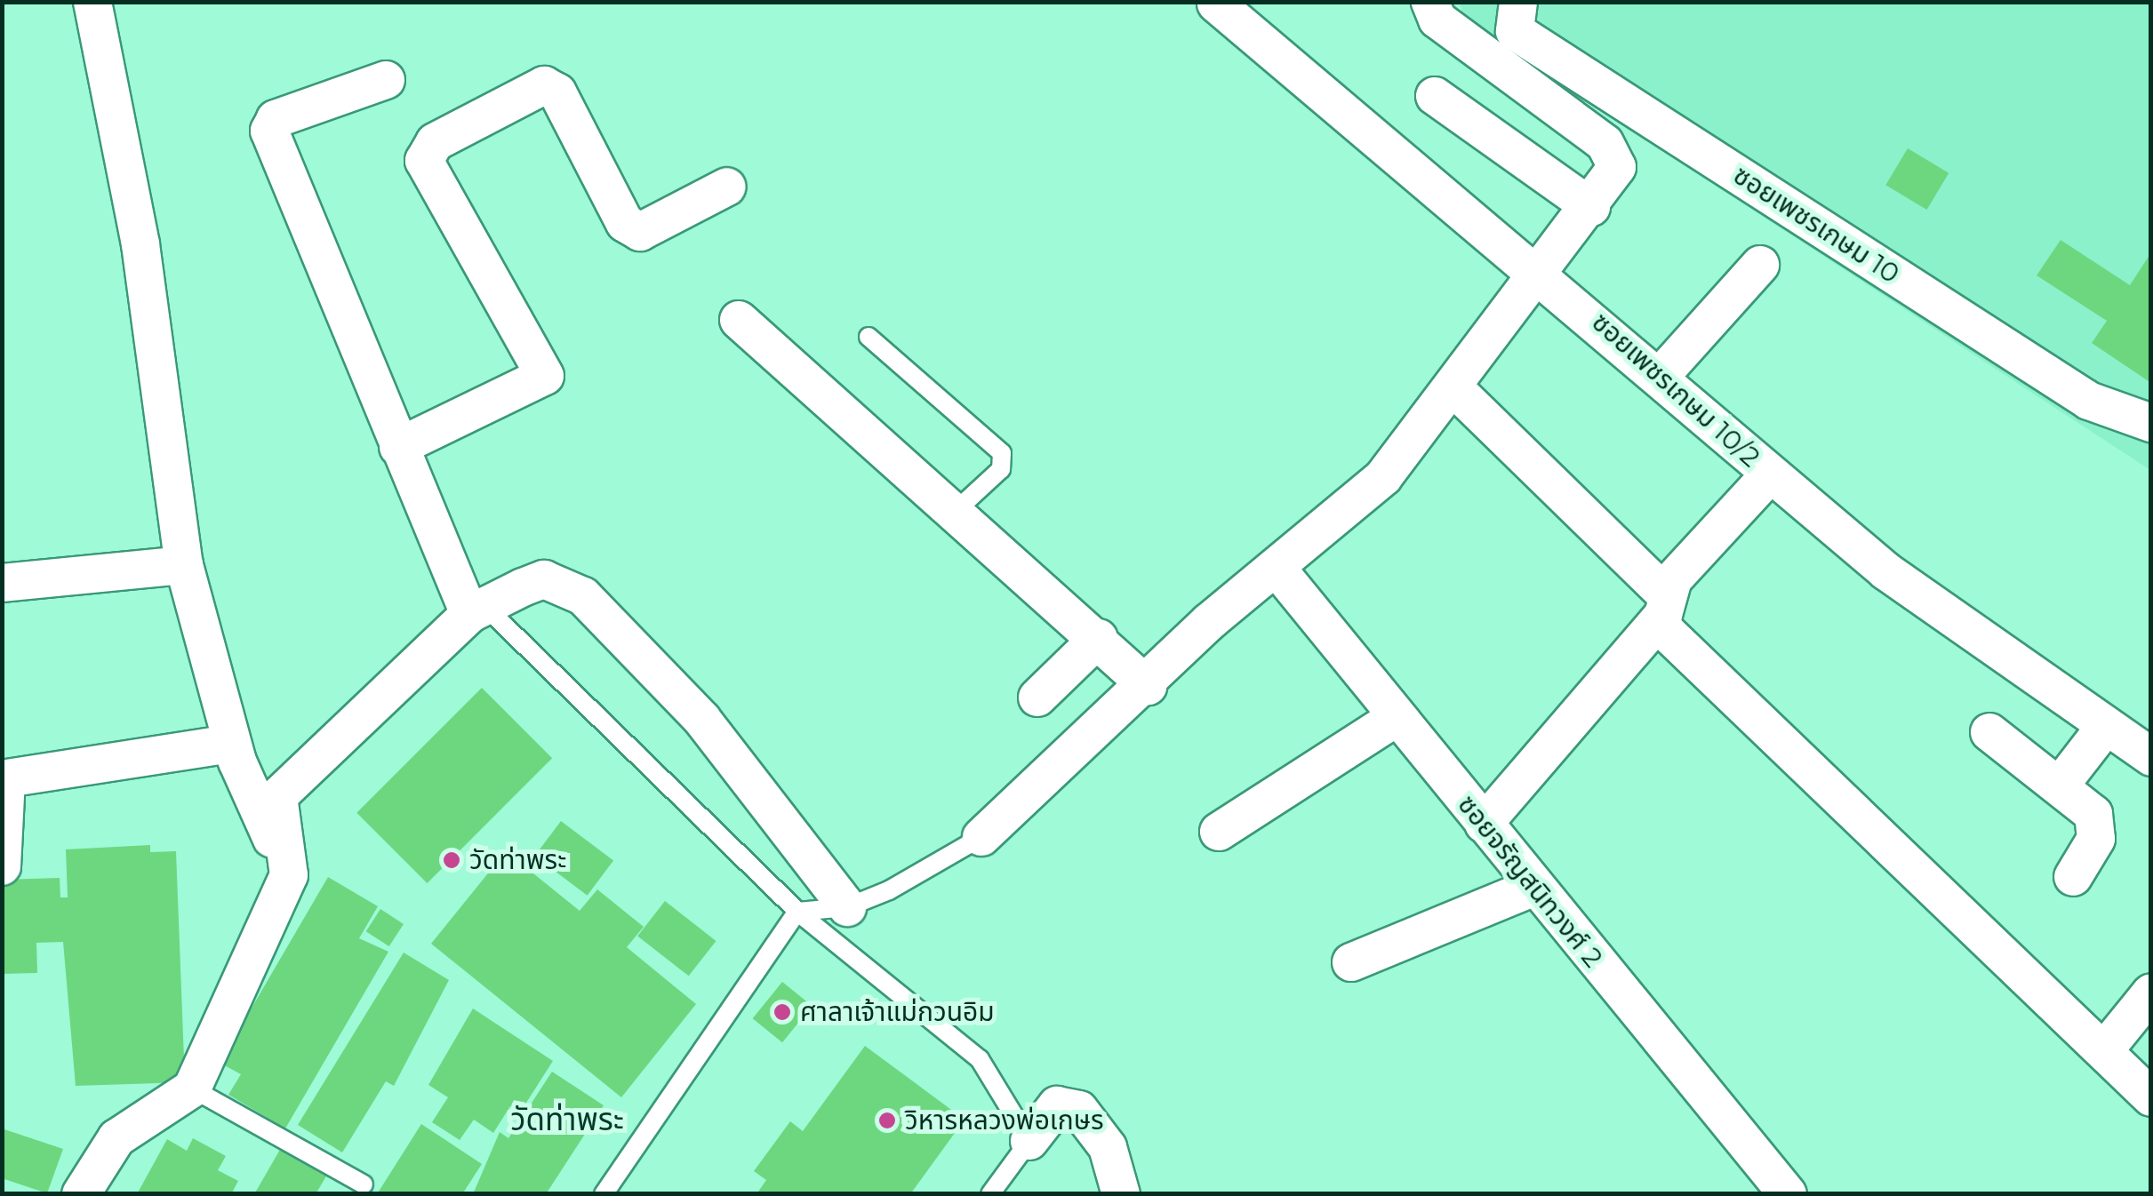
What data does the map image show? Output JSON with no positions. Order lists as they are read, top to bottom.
{
  "streets": {
    "street": ["ซอยเพชรเกษม 10", "ซอยเพชรเกษม 10/2", "ซอยจรัญสนิทวงศ์ 2"]
  },
  "districts": ["วัดท่าพระ"],
  "places": ["วัดท่าพระ", "ศาลาเจ้าแม่กวนอิม", "วิหารหลวงพ่อเกษร"]
}
